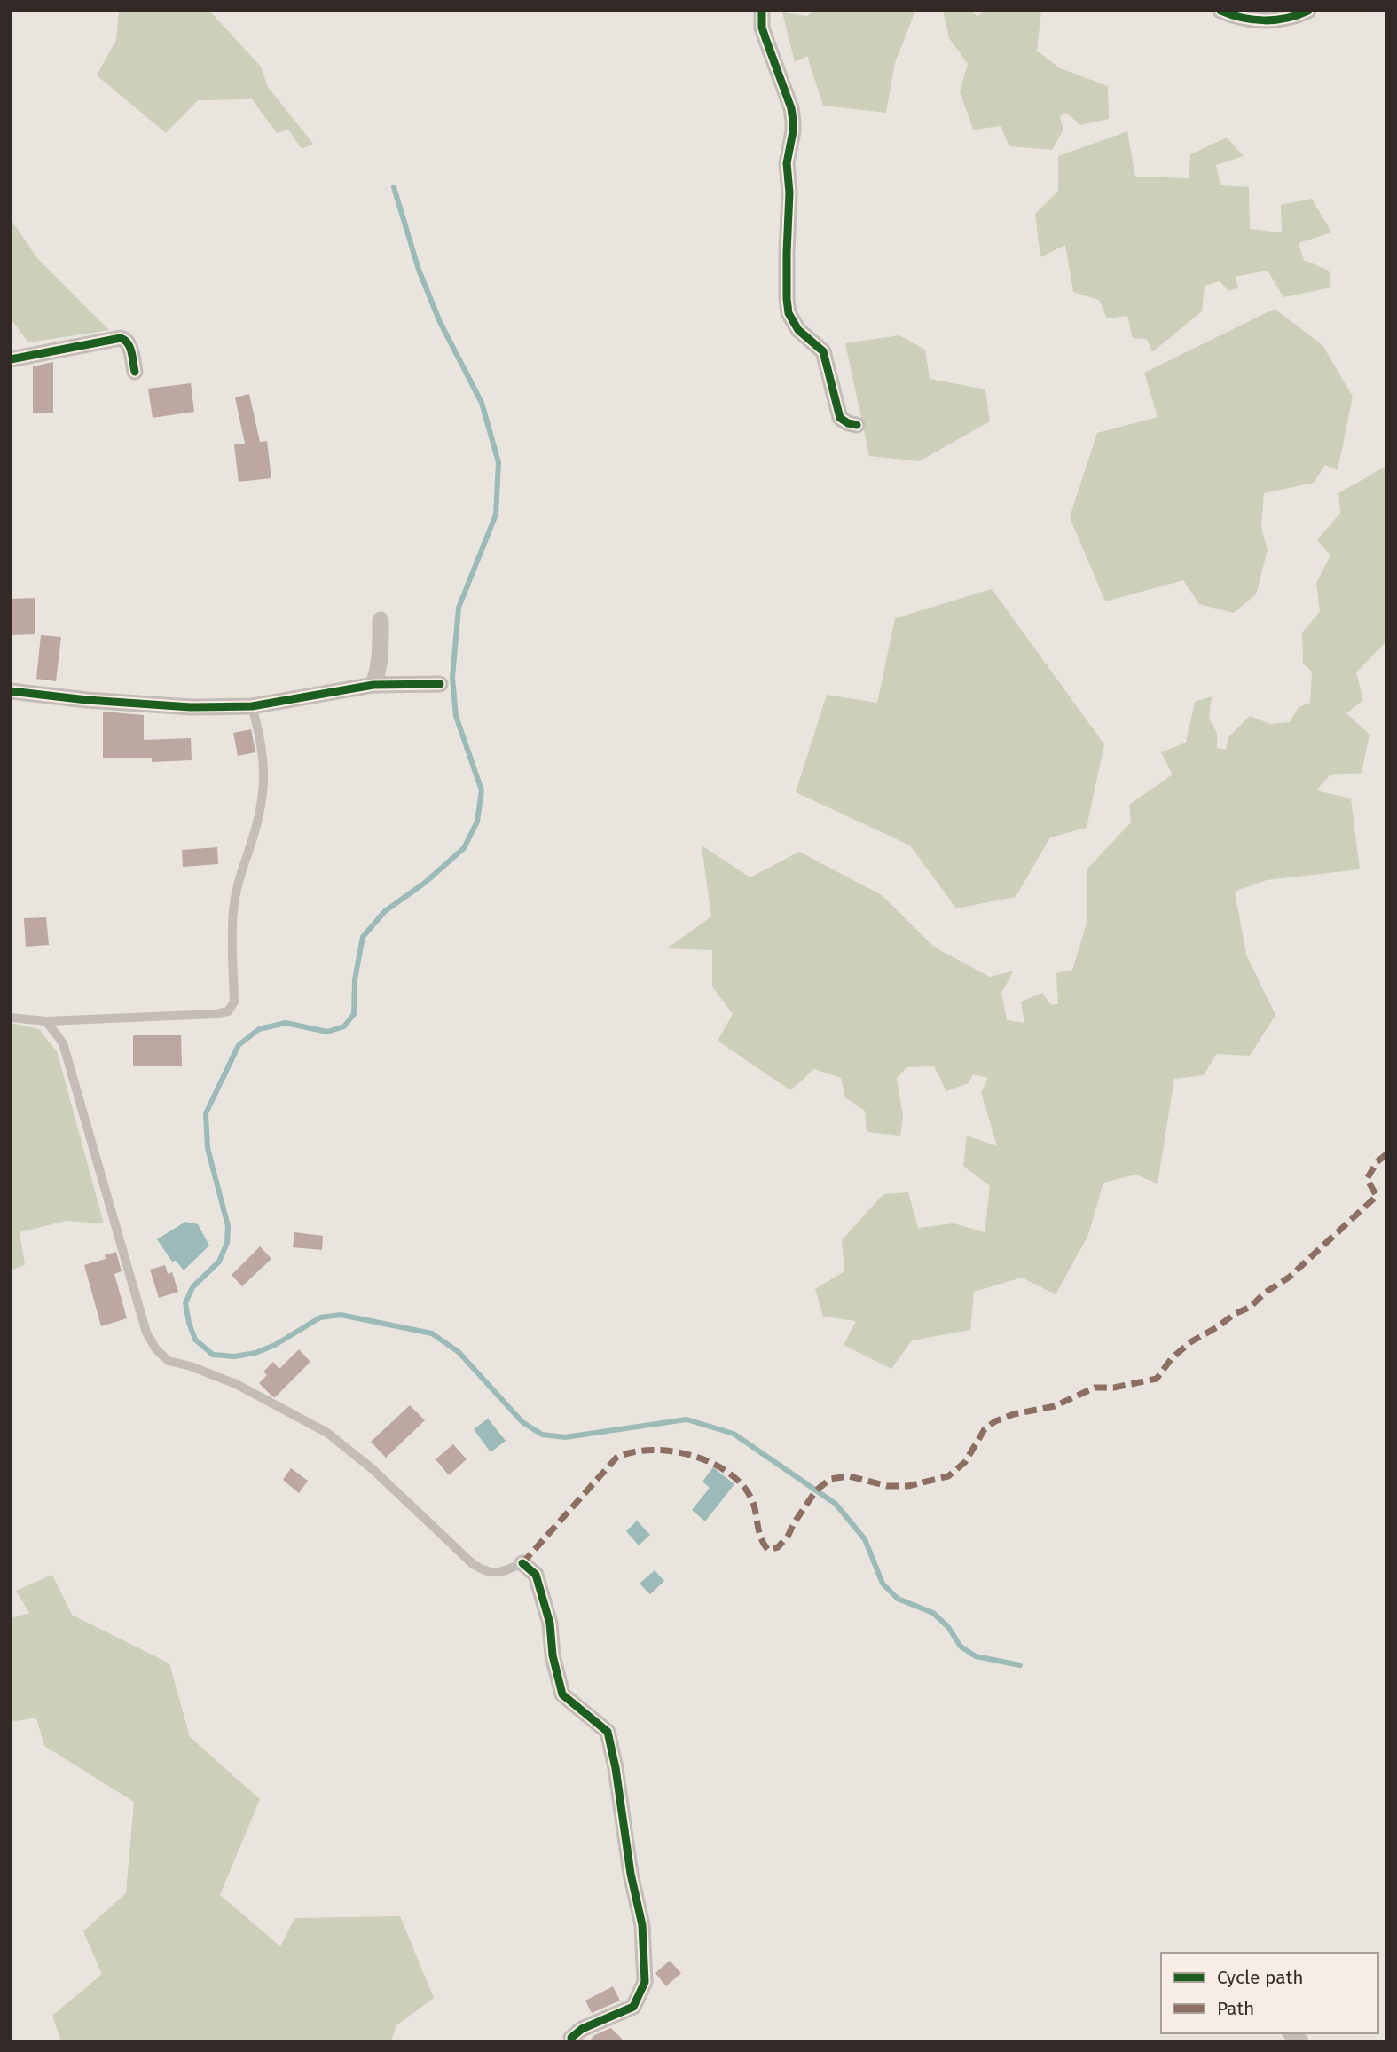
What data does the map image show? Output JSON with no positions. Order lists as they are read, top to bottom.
{
  "legend": ["Cycle path", "Path"]
}
